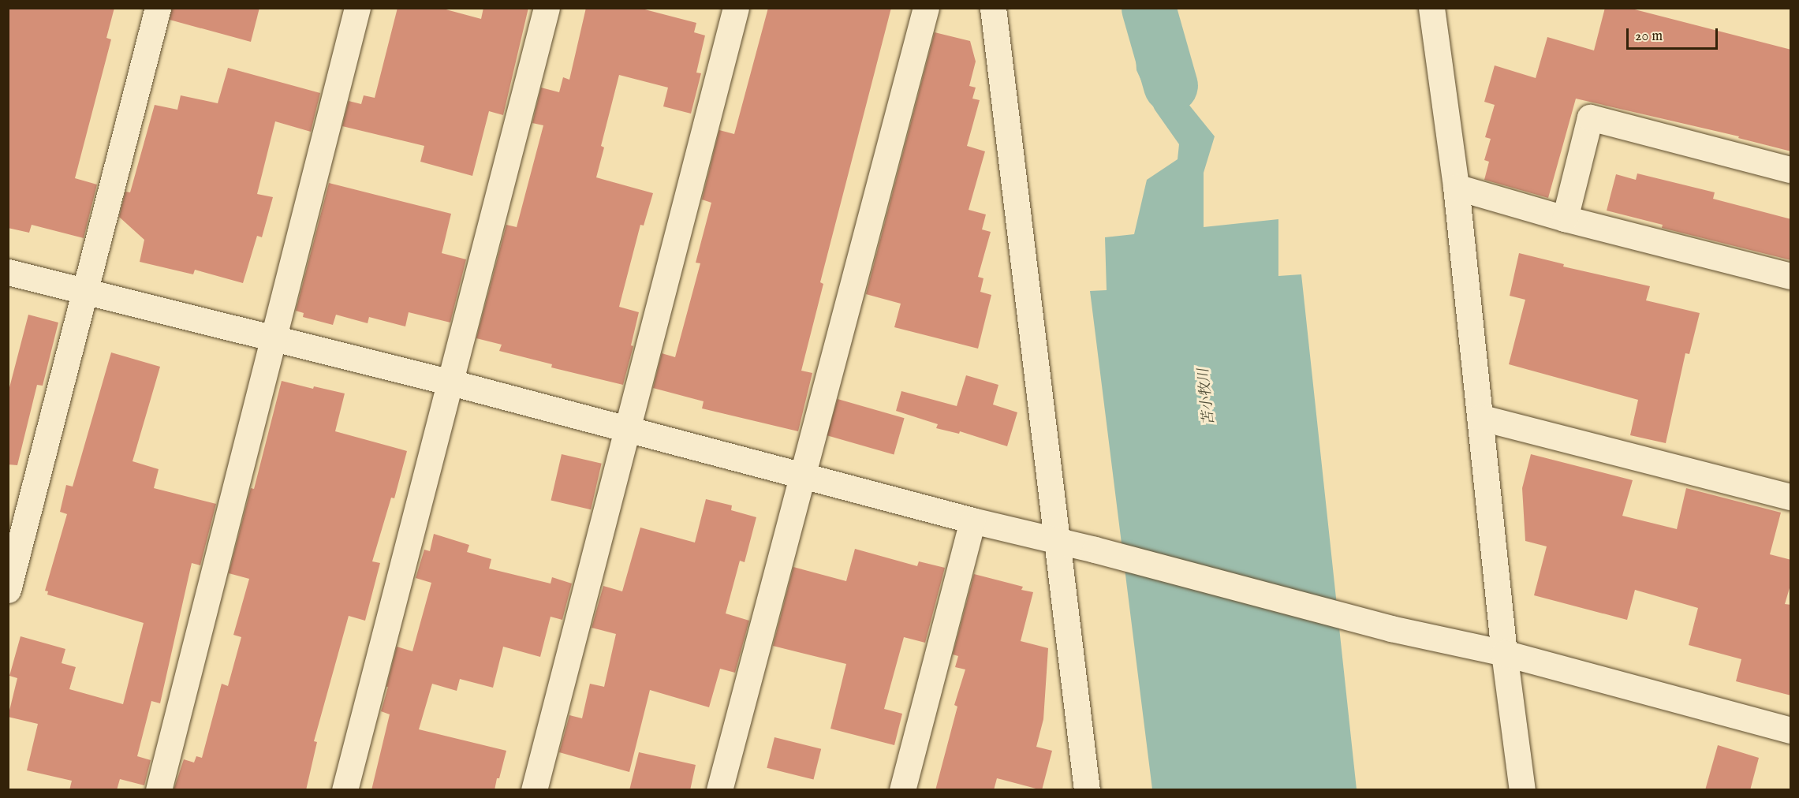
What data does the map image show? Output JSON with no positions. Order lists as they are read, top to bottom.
{
  "water": ["苫小牧川"],
  "scale_bar": "20 m"
}
